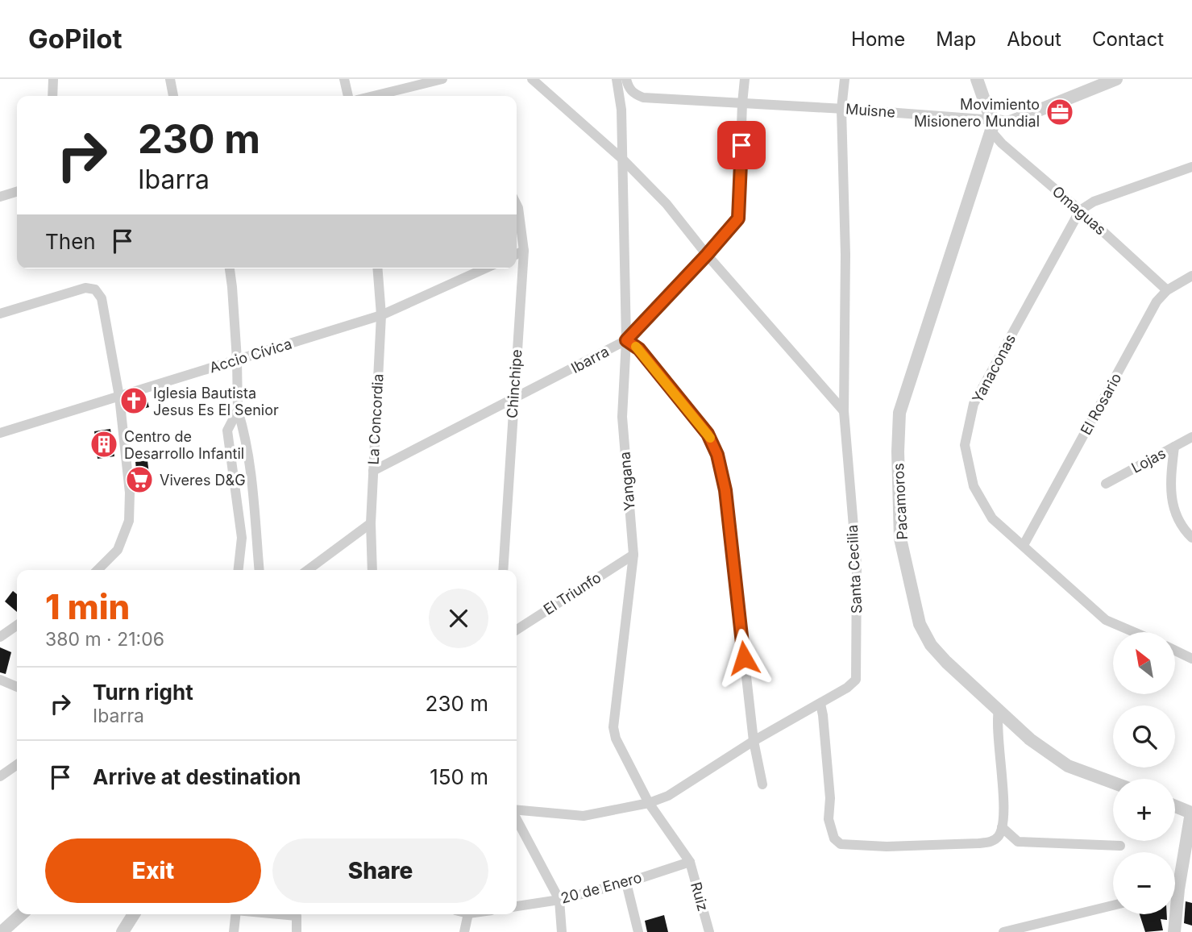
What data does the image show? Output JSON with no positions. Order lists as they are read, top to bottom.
{
  "streets": {
    "street": [
      "Muisne",
      "Omaguas",
      "Accio Cívica",
      "Ibarra",
      "Yanaconas",
      "Chinchipe",
      "El Rosario",
      "La Concordia",
      "Lojas",
      "Yangana",
      "Pacamoros",
      "Santa Cecilia",
      "El Triunfo",
      "20 de Enero",
      "Ruiz"
    ]
  },
  "crossings": [
    ["Muisne", "Omaguas"],
    ["Muisne", "Ibarra"],
    ["Muisne", "Pacamoros"],
    ["Muisne", "Santa Cecilia"],
    ["Omaguas", "Yanaconas"],
    ["Omaguas", "El Rosario"],
    ["Omaguas", "Pacamoros"],
    ["Accio Cívica", "La Concordia"],
    ["Ibarra", "Chinchipe"],
    ["Ibarra", "La Concordia"],
    ["Ibarra", "Yangana"],
    ["Yanaconas", "El Rosario"],
    ["Yangana", "Santa Cecilia"],
    ["Yangana", "El Triunfo"],
    ["Yangana", "20 de Enero"],
    ["Yangana", "Ruiz"],
    ["20 de Enero", "Ruiz"]
  ],
  "places": {
    "office": ["Movimiento Misionero Mundial"],
    "church": ["Iglesia Bautista Jesus Es El Senior"],
    "building": ["Centro de Desarrollo Infantil"],
    "supermarket": ["Viveres D&G"]
  },
  "north": "top left",
  "page": {
    "header": "GoPilot",
    "nav": [
      "Home",
      "Map",
      "About",
      "Contact"
    ],
    "turn": ["230 m", "Ibarra"],
    "then": "Then",
    "heading": ["1 min", "380 m · 21:06"],
    "map_buttons": ["+", "−"],
    "list": [
      {
        "name": "Turn right",
        "note": "Ibarra",
        "value": "230 m"
      },
      {
        "name": "Arrive at destination",
        "value": "150 m"
      }
    ],
    "buttons": ["Exit", "Share"]
  }
}
